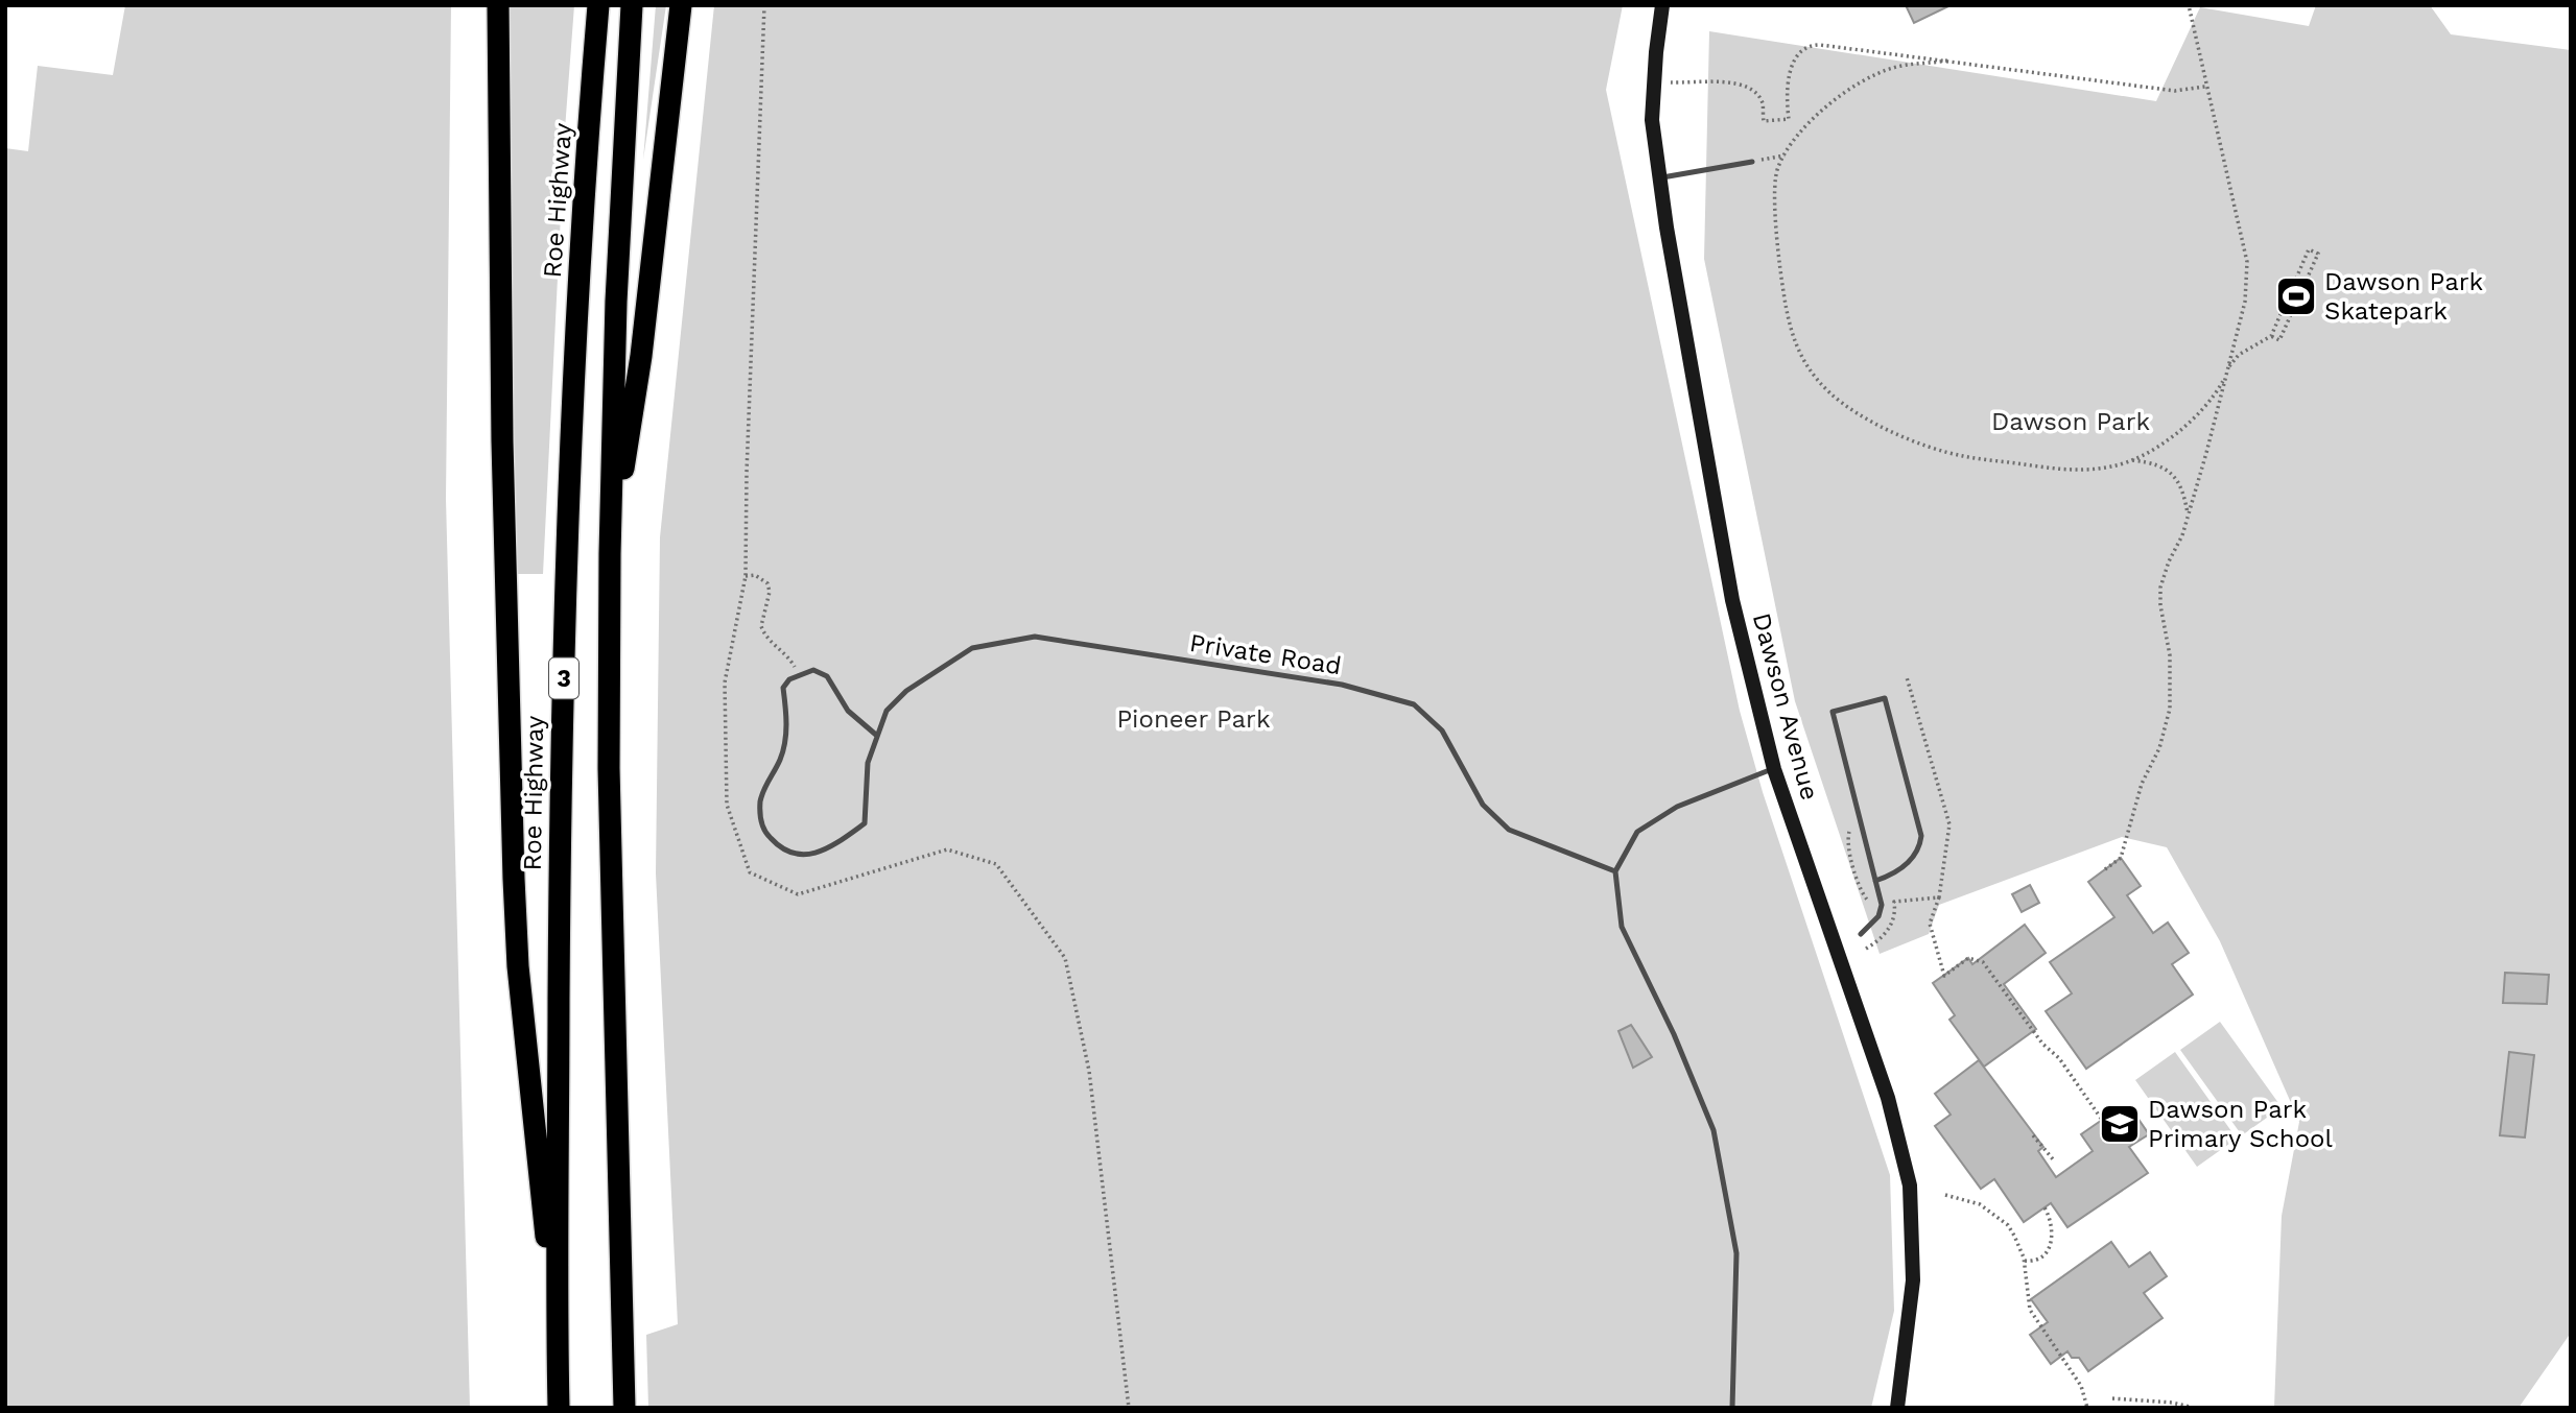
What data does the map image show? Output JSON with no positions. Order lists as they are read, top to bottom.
{
  "streets": {
    "highway": ["Roe Highway", "3"],
    "main road": ["Dawson Avenue"],
    "lane": ["Private Road"]
  },
  "parks": ["Dawson Park", "Pioneer Park"],
  "places": {
    "sports": ["Dawson Park Skatepark"],
    "school or university": ["Dawson Park Primary School"]
  }
}
